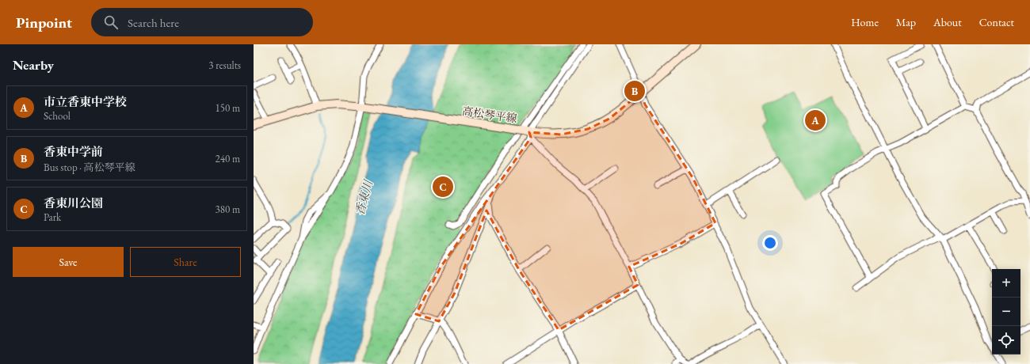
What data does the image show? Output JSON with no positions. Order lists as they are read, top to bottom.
{
  "streets": {
    "main road": ["高松琴平線"]
  },
  "water": ["香東川"],
  "page": {
    "header": "Pinpoint",
    "search": "Search here",
    "nav": [
      "Home",
      "Map",
      "About",
      "Contact"
    ],
    "heading": ["Nearby", "3 results"],
    "pins": ["B", "A", "C"],
    "list": [
      {
        "mark": "A",
        "name": "市立香東中学校",
        "note": "School",
        "value": "150 m"
      },
      {
        "mark": "B",
        "name": "香東中学前",
        "note": "Bus stop · 高松琴平線",
        "value": "240 m"
      },
      {
        "mark": "C",
        "name": "香東川公園",
        "note": "Park",
        "value": "380 m"
      }
    ],
    "buttons": ["Save", "Share"],
    "map_buttons": ["+", "−"]
  }
}
